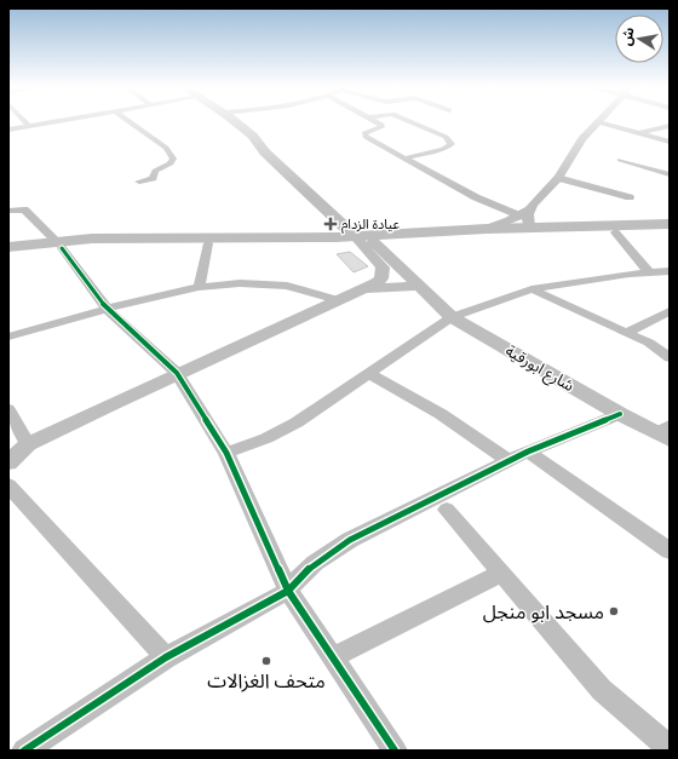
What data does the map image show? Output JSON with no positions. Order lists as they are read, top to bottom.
{
  "streets": {
    "main road": ["شارع ابورقية"]
  },
  "places": {
    "health": ["عيادة الزدام"],
    "other": ["مسجد ابو منجل", "متحف الغزالات"]
  },
  "north": "left"
}
